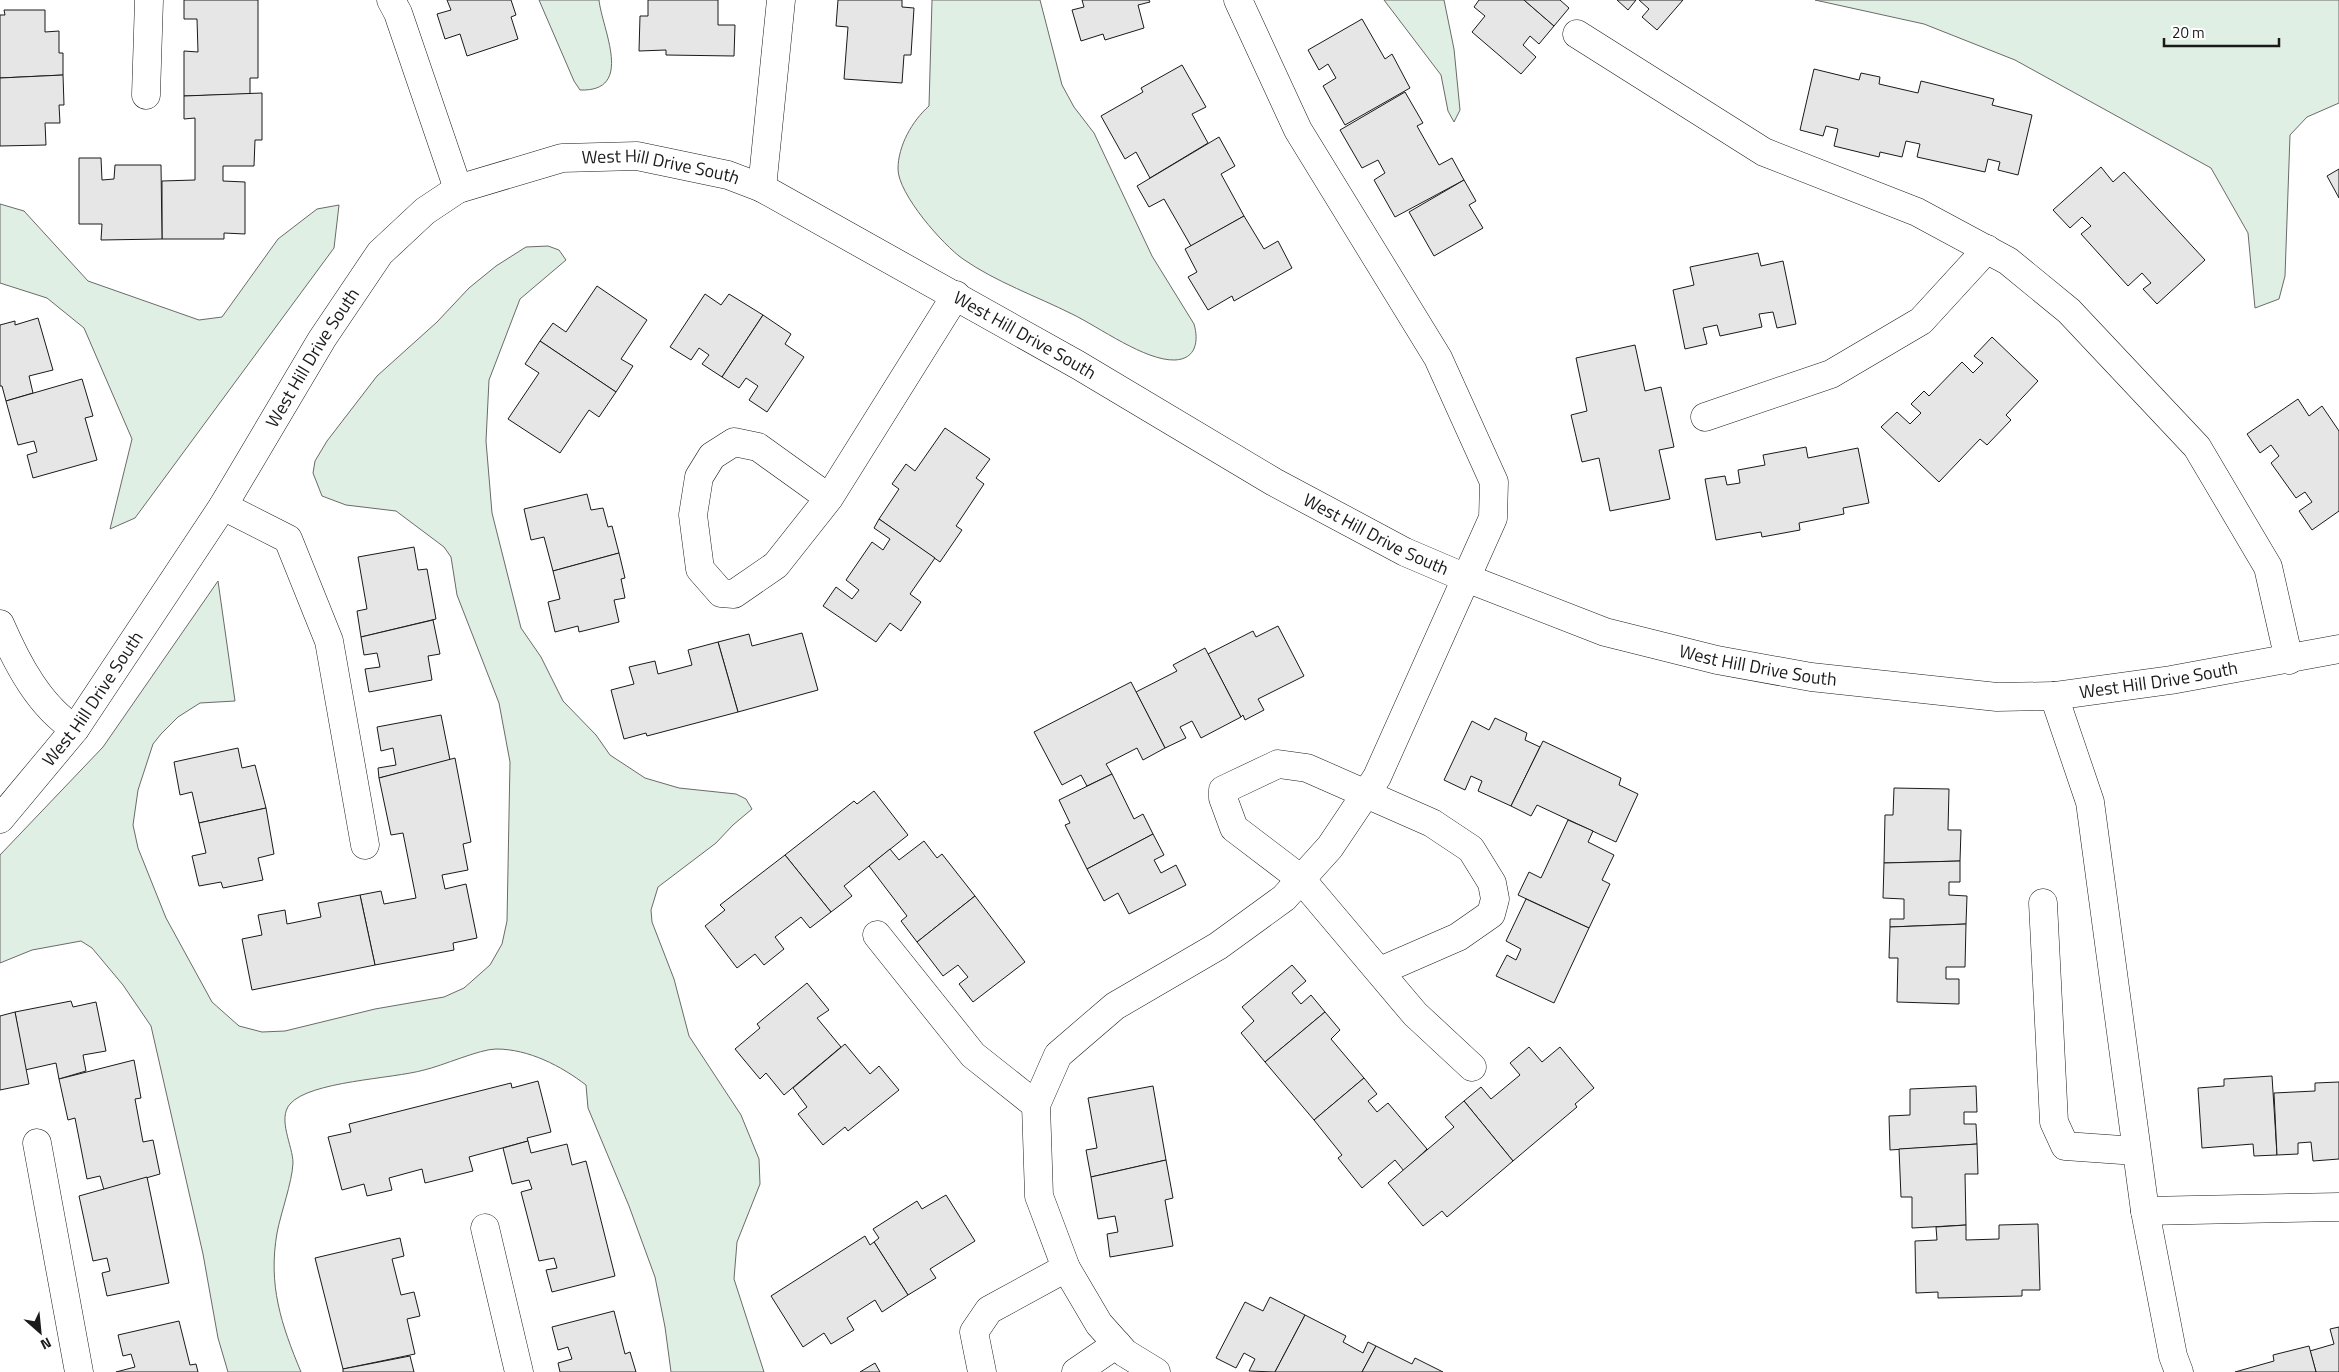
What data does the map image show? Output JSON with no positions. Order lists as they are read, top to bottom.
{
  "streets": {
    "street": ["West Hill Drive South"]
  },
  "scale_bar": "20 m",
  "north": "bottom right"
}
